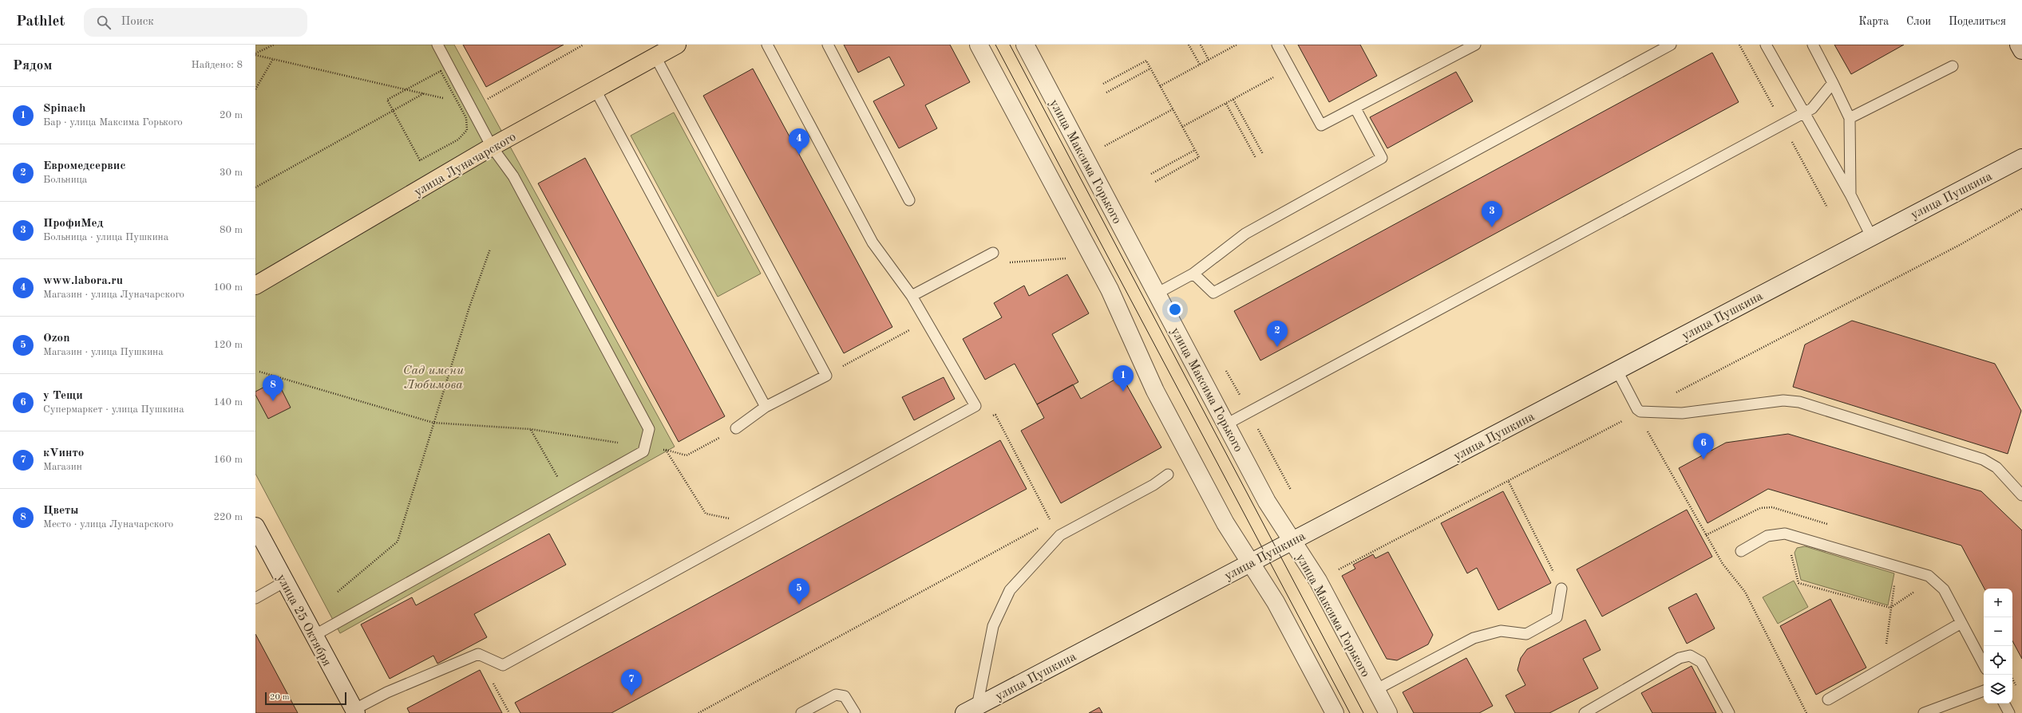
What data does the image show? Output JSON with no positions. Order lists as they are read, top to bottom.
{
  "streets": {
    "main road": ["улица Луначарского"],
    "street": ["улица Максима Горького", "улица Пушкина", "улица 25 Октября"]
  },
  "crossings": [
    ["улица Максима Горького", "улица Пушкина"]
  ],
  "parks": ["Сад имени Любимова"],
  "scale_bar": "20 m",
  "page": {
    "header": "Pathlet",
    "search": "Поиск",
    "nav": ["Карта", "Слои", "Поделиться"],
    "heading": ["Рядом", "Найдено: 8"],
    "list": [
      {
        "mark": "1",
        "name": "Spinach",
        "note": "Бар · улица Максима Горького",
        "value": "20 m"
      },
      {
        "mark": "2",
        "name": "Евромедсервис",
        "note": "Больница",
        "value": "30 m"
      },
      {
        "mark": "3",
        "name": "ПрофиМед",
        "note": "Больница · улица Пушкина",
        "value": "80 m"
      },
      {
        "mark": "4",
        "name": "www.labora.ru",
        "note": "Магазин · улица Луначарского",
        "value": "100 m"
      },
      {
        "mark": "5",
        "name": "Ozon",
        "note": "Магазин · улица Пушкина",
        "value": "120 m"
      },
      {
        "mark": "6",
        "name": "у Тещи",
        "note": "Супермаркет · улица Пушкина",
        "value": "140 m"
      },
      {
        "mark": "7",
        "name": "кVинто",
        "note": "Магазин",
        "value": "160 m"
      },
      {
        "mark": "8",
        "name": "Цветы",
        "note": "Место · улица Луначарского",
        "value": "220 m"
      }
    ],
    "pins": [
      "4",
      "3",
      "2",
      "1",
      "8",
      "6",
      "5",
      "7"
    ],
    "map_buttons": ["+", "−"],
    "scale": "20 m"
  }
}
